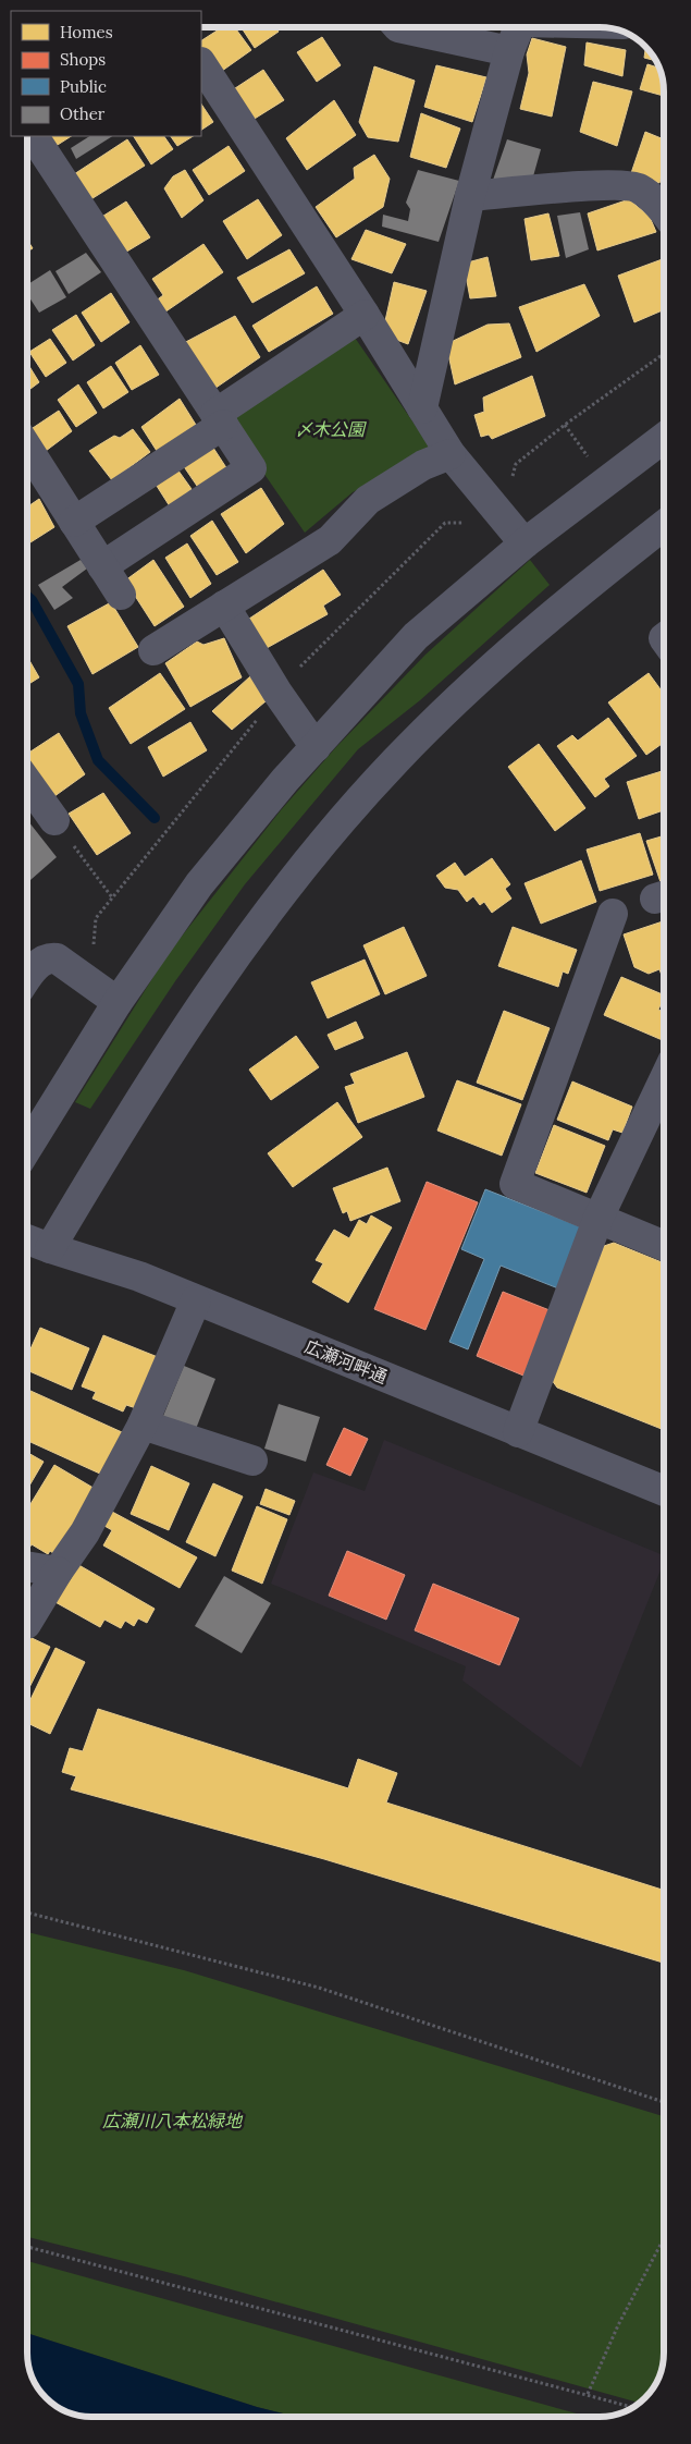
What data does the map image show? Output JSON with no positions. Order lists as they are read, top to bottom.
{
  "streets": {
    "street": ["広瀬河畔通"]
  },
  "parks": ["〆木公園", "広瀬川八本松緑地"],
  "legend": [
    "Homes",
    "Shops",
    "Public",
    "Other"
  ]
}
